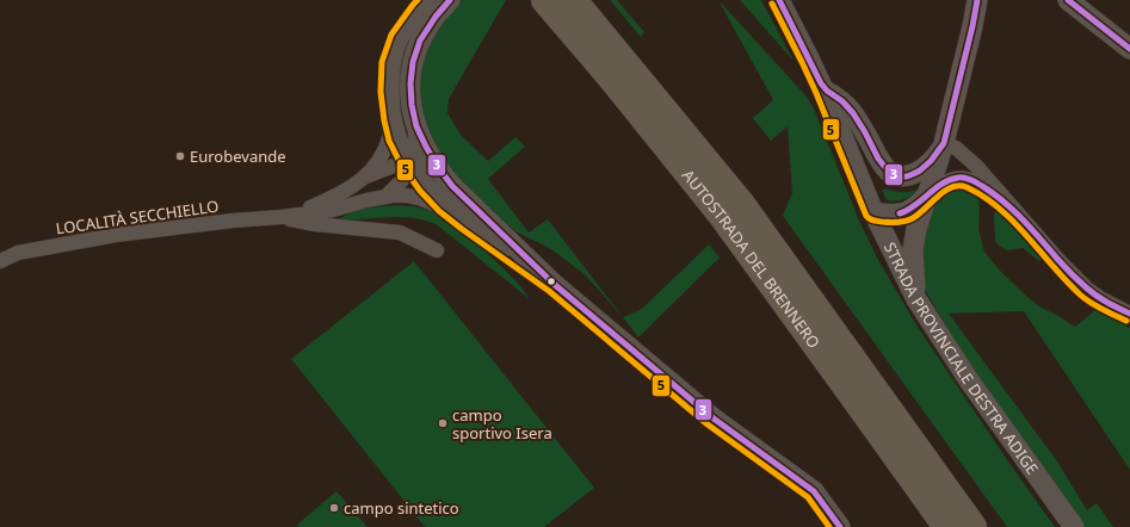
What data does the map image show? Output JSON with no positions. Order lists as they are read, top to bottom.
{
  "streets": {
    "highway": ["AUTOSTRADA DEL BRENNERO"],
    "street": ["LOCALITÀ SECCHIELLO", "STRADA PROVINCIALE DESTRA ADIGE"]
  },
  "places": ["Eurobevande", "campo sportivo Isera", "campo sintetico"],
  "lines": ["transit line 3", "transit line 5"]
}
